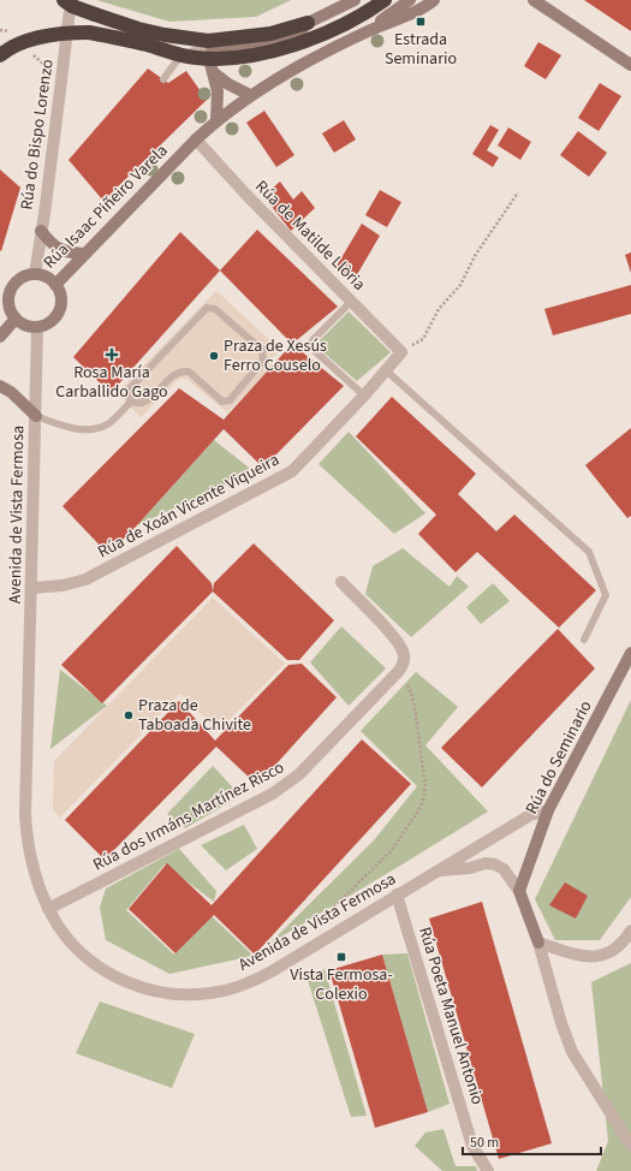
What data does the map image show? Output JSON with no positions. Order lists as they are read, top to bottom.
{
  "streets": {
    "main road": ["Rúa Isaac Piñeiro Varela", "Rúa do Seminario"],
    "street": [
      "Rúa do Bispo Lorenzo",
      "Rúa de Matilde Llòria",
      "Rúa de Xoán Vicente Viqueira",
      "Avenida de Vista Fermosa",
      "Rúa dos Irmáns Martínez Risco",
      "Rúa Poeta Manuel Antonio"
    ]
  },
  "crossings": [
    ["Rúa do Bispo Lorenzo", "Rúa Isaac Piñeiro Varela"],
    ["Rúa do Bispo Lorenzo", "Avenida de Vista Fermosa"],
    ["Rúa Isaac Piñeiro Varela", "Rúa de Matilde Llòria"],
    ["Rúa Isaac Piñeiro Varela", "Avenida de Vista Fermosa"],
    ["Rúa de Matilde Llòria", "Rúa de Xoán Vicente Viqueira"],
    ["Rúa de Xoán Vicente Viqueira", "Avenida de Vista Fermosa"],
    ["Avenida de Vista Fermosa", "Rúa do Seminario"],
    ["Avenida de Vista Fermosa", "Rúa dos Irmáns Martínez Risco"],
    ["Avenida de Vista Fermosa", "Rúa Poeta Manuel Antonio"]
  ],
  "places": {
    "transit": ["Estrada Seminario", "Vista Fermosa- Colexio"],
    "health": ["Rosa María Carballido Gago"],
    "other": ["Praza de Xesús Ferro Couselo", "Praza de Taboada Chivite"]
  },
  "scale_bar": "50 m"
}
